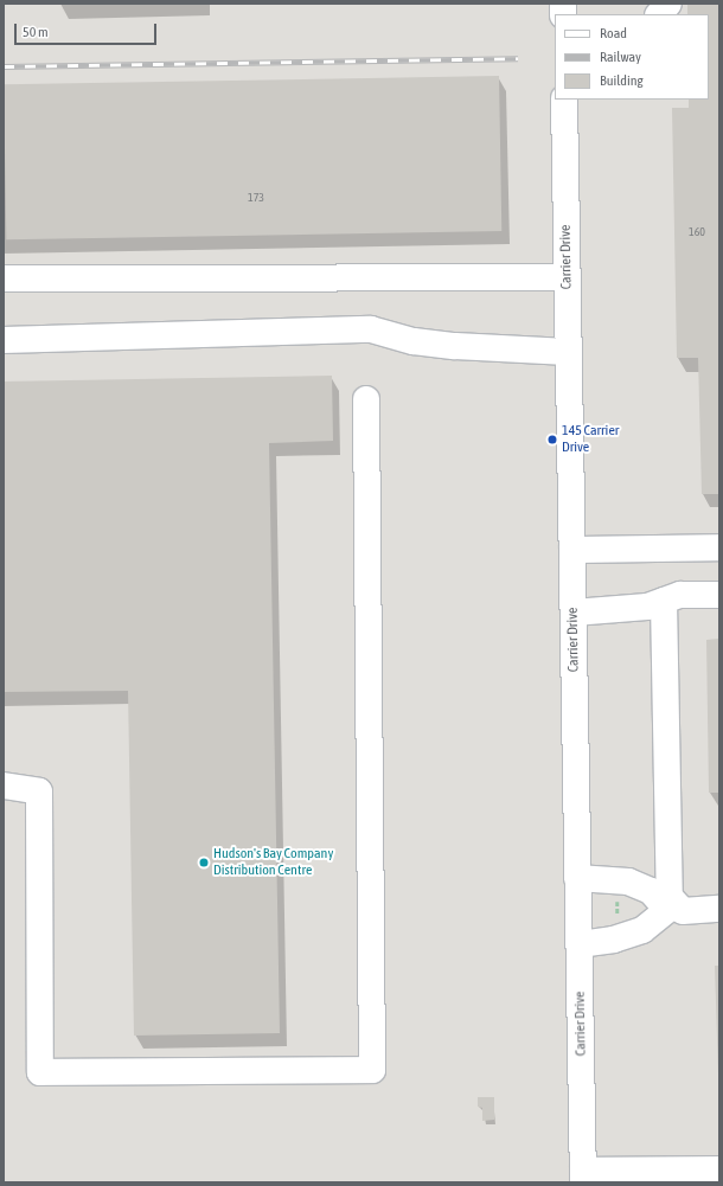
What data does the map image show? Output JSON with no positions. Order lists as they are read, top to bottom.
{
  "streets": {
    "street": ["Carrier Drive"]
  },
  "places": ["145 Carrier Drive", "Hudson's Bay Company Distribution Centre"],
  "house_numbers": ["173", "160"],
  "legend": ["Road", "Railway", "Building"],
  "scale_bar": "50 m"
}
